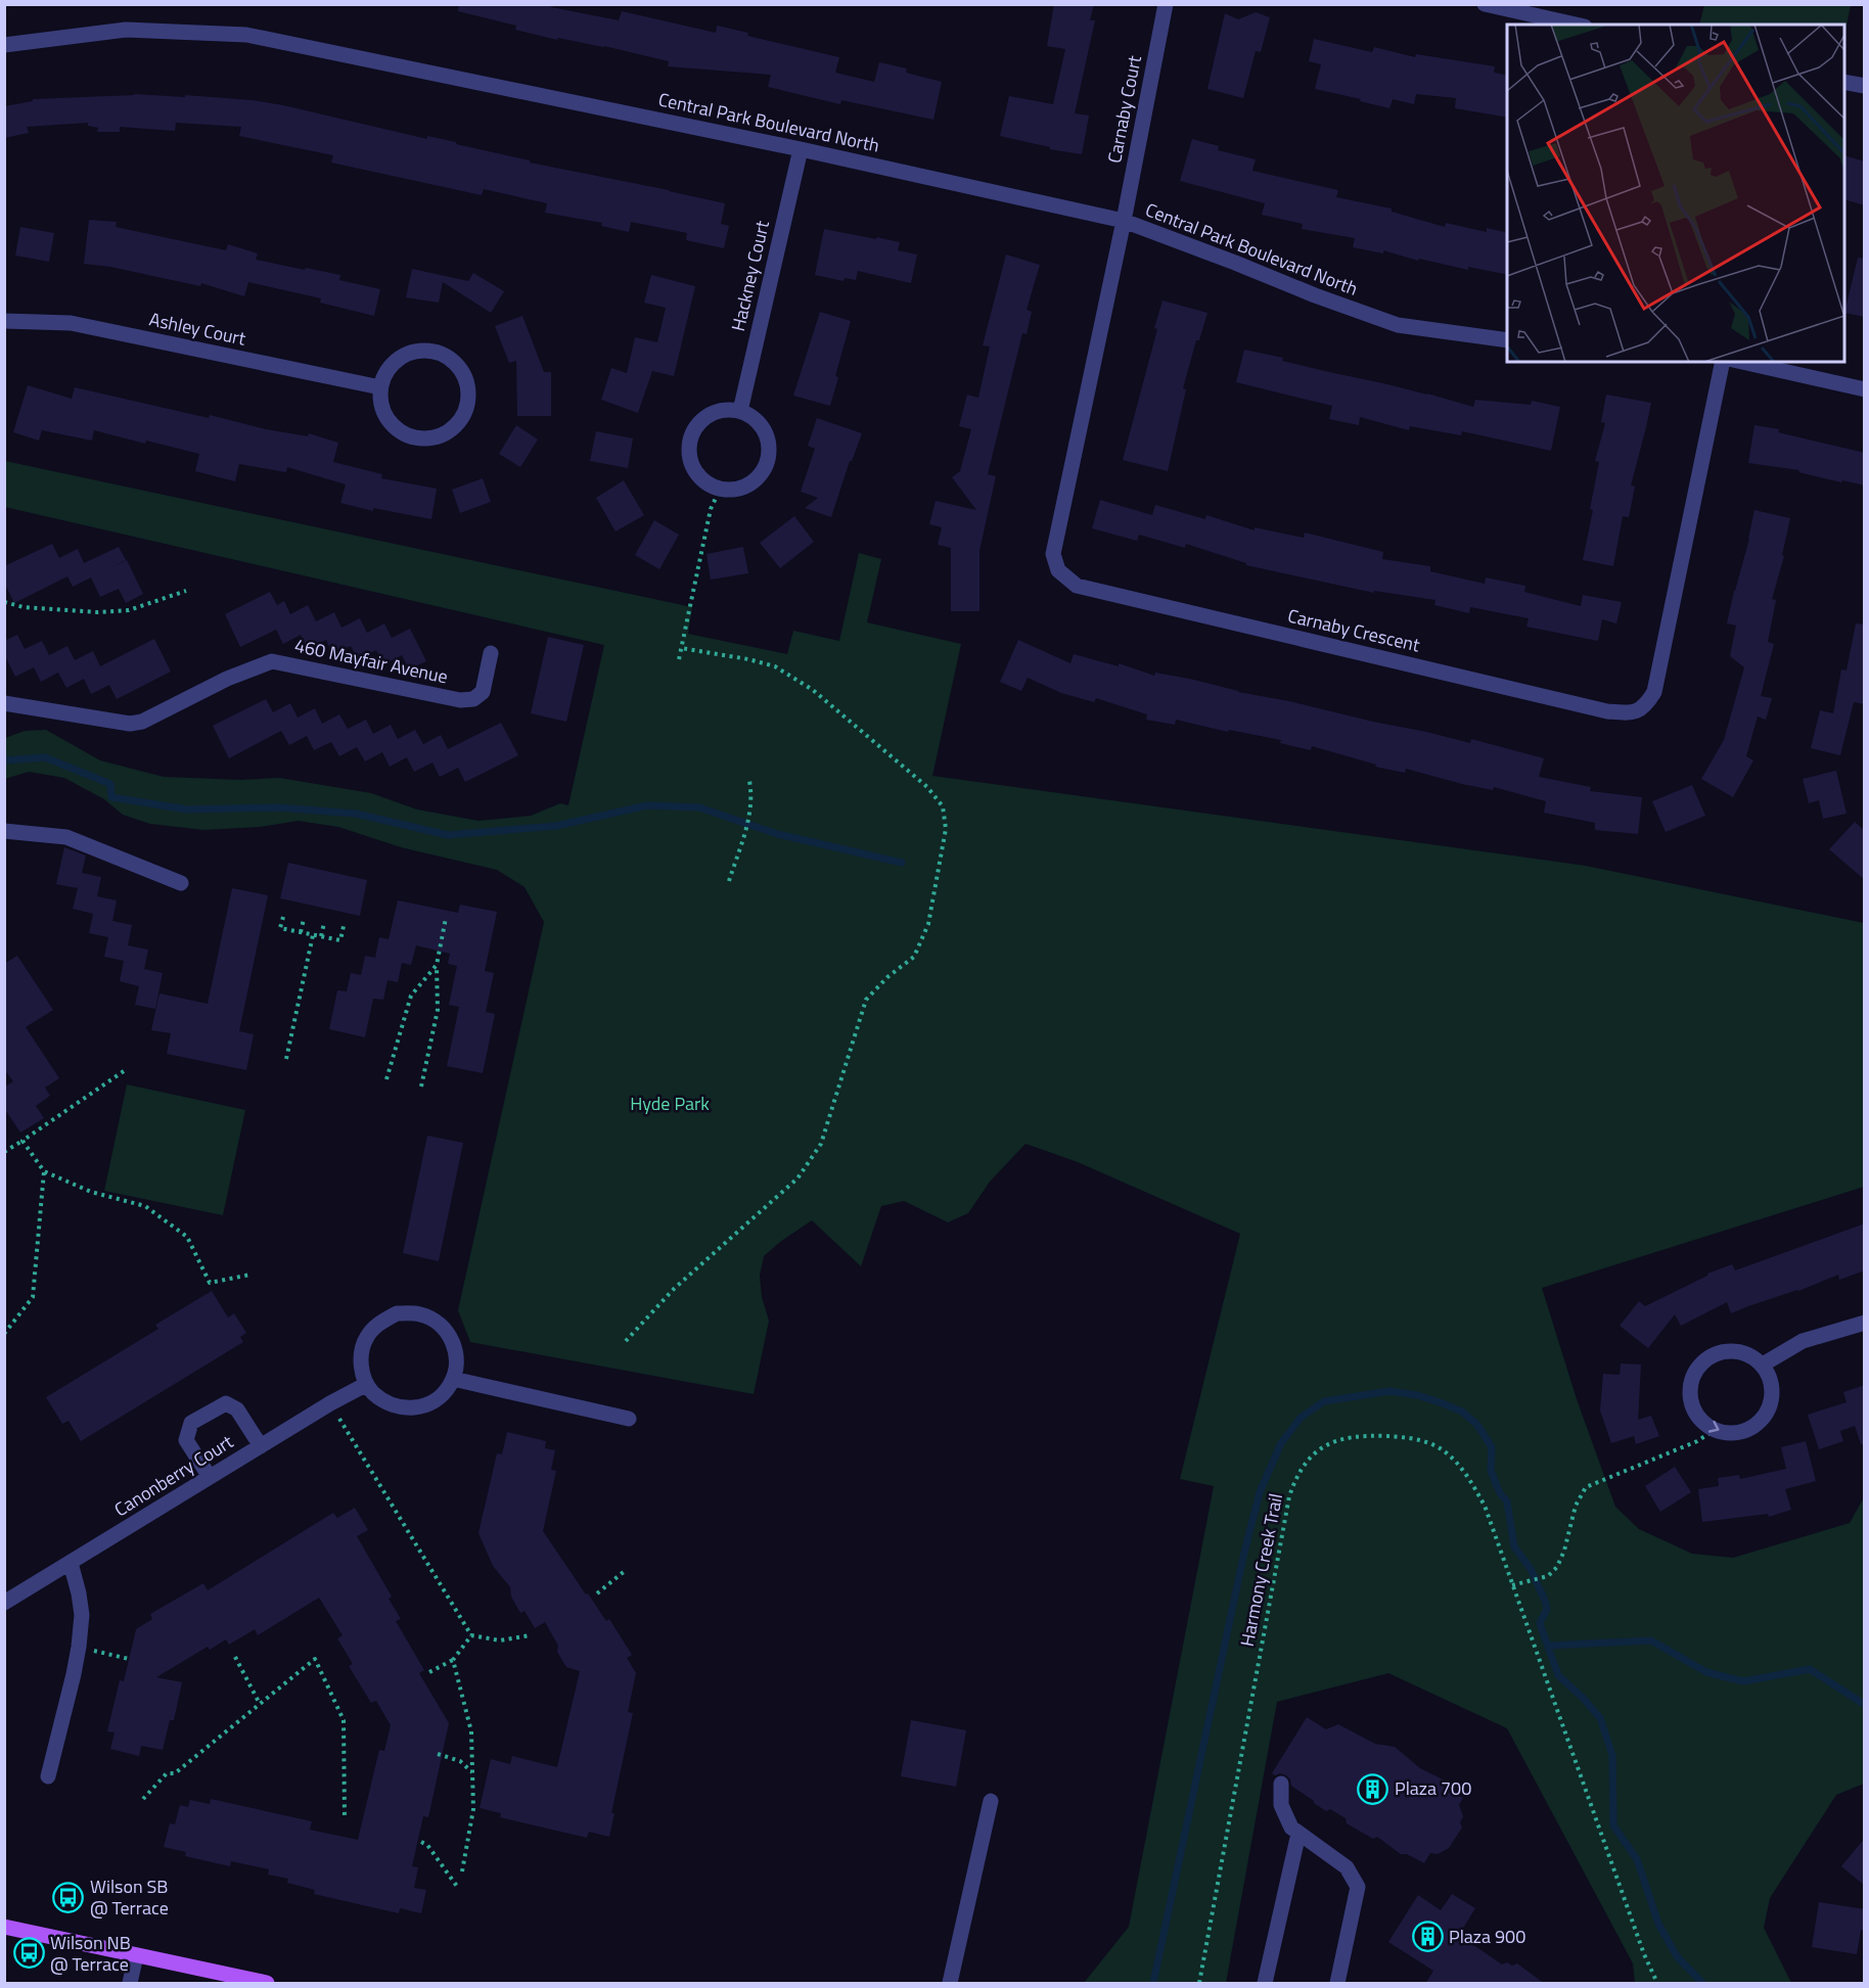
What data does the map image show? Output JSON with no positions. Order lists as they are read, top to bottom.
{
  "streets": {
    "street": [
      "Carnaby Court",
      "Central Park Boulevard North",
      "Hackney Court",
      "Ashley Court",
      "Carnaby Crescent",
      "460 Mayfair Avenue",
      "Canonberry Court"
    ],
    "path": ["Harmony Creek Trail"]
  },
  "crossings": [
    ["Carnaby Court", "Central Park Boulevard North"],
    ["Carnaby Court", "Carnaby Crescent"],
    ["Central Park Boulevard North", "Hackney Court"],
    ["Central Park Boulevard North", "Carnaby Crescent"]
  ],
  "parks": ["Hyde Park"],
  "places": {
    "building": ["Plaza 700", "Plaza 900"],
    "bus stop": ["Wilson SB @ Terrace", "Wilson NB @ Terrace"]
  }
}
